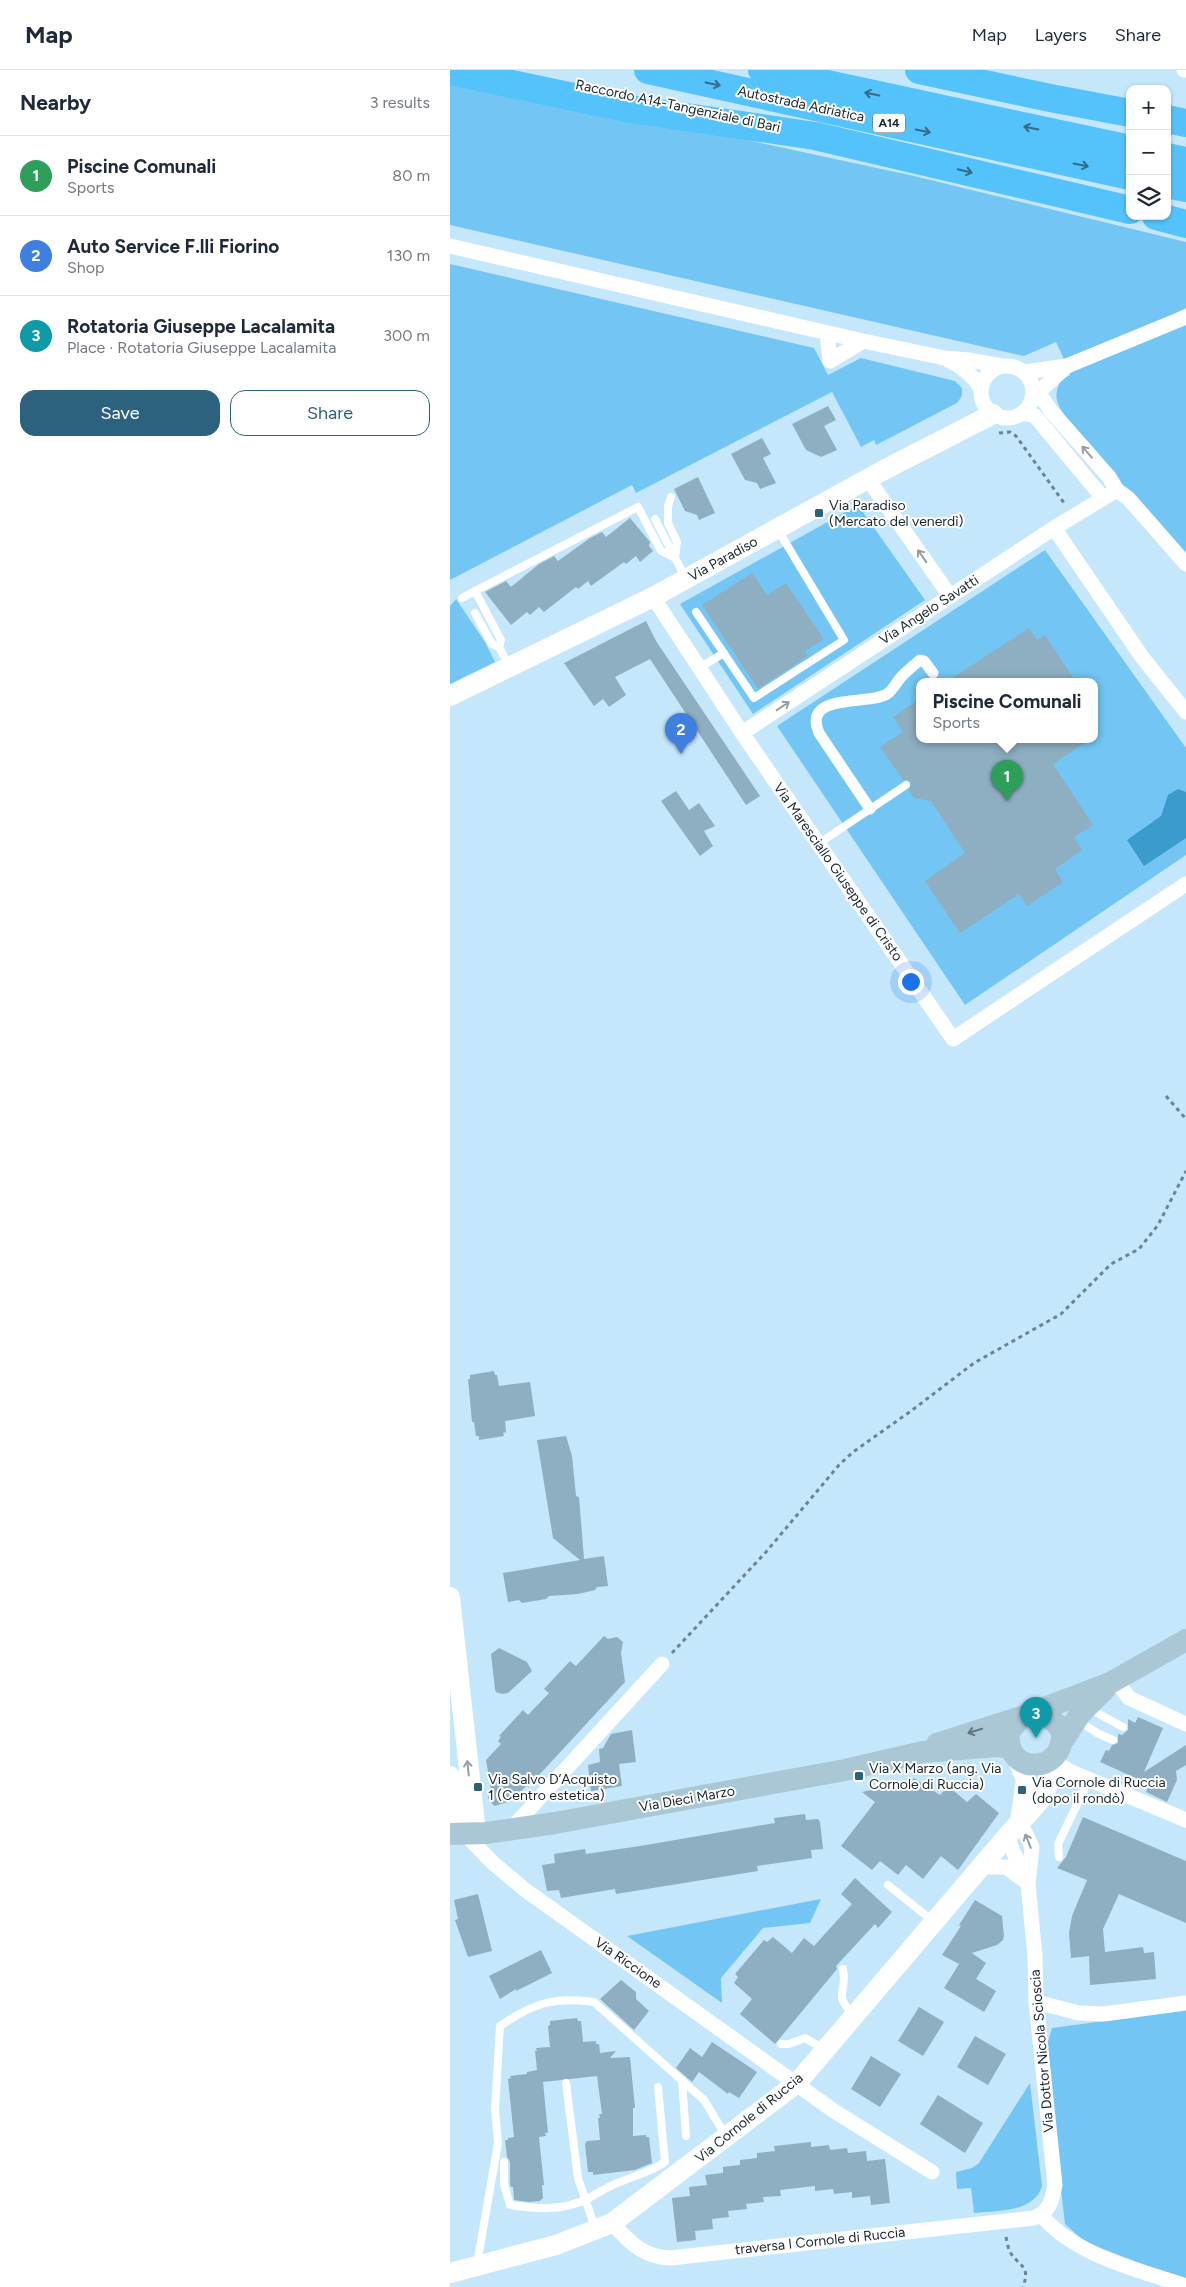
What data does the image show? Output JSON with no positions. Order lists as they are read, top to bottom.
{
  "streets": {
    "highway": ["Autostrada Adriatica", "Raccordo A14-Tangenziale di Bari", "A14"],
    "main road": ["Via Dieci Marzo"],
    "street": [
      "Via Paradiso",
      "Via Angelo Savatti",
      "Via Maresciallo Giuseppe di Cristo",
      "Via Riccione",
      "Via Dottor Nicola Scioscia",
      "Via Cornole di Ruccia",
      "traversa I Cornole di Ruccia"
    ]
  },
  "crossings": [
    ["Via Paradiso", "Via Maresciallo Giuseppe di Cristo"],
    ["Via Angelo Savatti", "Via Maresciallo Giuseppe di Cristo"],
    ["Via Dieci Marzo", "Via Riccione"],
    ["Via Dieci Marzo", "Via Cornole di Ruccia"],
    ["Via Riccione", "Via Cornole di Ruccia"],
    ["Via Dottor Nicola Scioscia", "Via Cornole di Ruccia"],
    ["Via Dottor Nicola Scioscia", "traversa I Cornole di Ruccia"],
    ["Via Cornole di Ruccia", "traversa I Cornole di Ruccia"]
  ],
  "one_way": ["Via Angelo Savatti"],
  "places": {
    "transit": [
      "Via Paradiso (Mercato del venerdì)",
      "Via X Marzo (ang. Via Cornole di Ruccia)",
      "Via Salvo D’Acquisto 1 (Centro estetica)",
      "Via Cornole di Ruccia (dopo il rondò)"
    ]
  },
  "page": {
    "header": "Map",
    "nav": ["Map", "Layers", "Share"],
    "heading": ["Nearby", "3 results"],
    "map_buttons": ["+", "−"],
    "list": [
      {
        "mark": "1",
        "name": "Piscine Comunali",
        "note": "Sports",
        "value": "80 m"
      },
      {
        "mark": "2",
        "name": "Auto Service F.lli Fiorino",
        "note": "Shop",
        "value": "130 m"
      },
      {
        "mark": "3",
        "name": "Rotatoria Giuseppe Lacalamita",
        "note": "Place · Rotatoria Giuseppe Lacalamita",
        "value": "300 m"
      }
    ],
    "buttons": ["Save", "Share"],
    "popup": ["Piscine Comunali", "Sports"],
    "pins": ["2", "1", "3"]
  }
}
